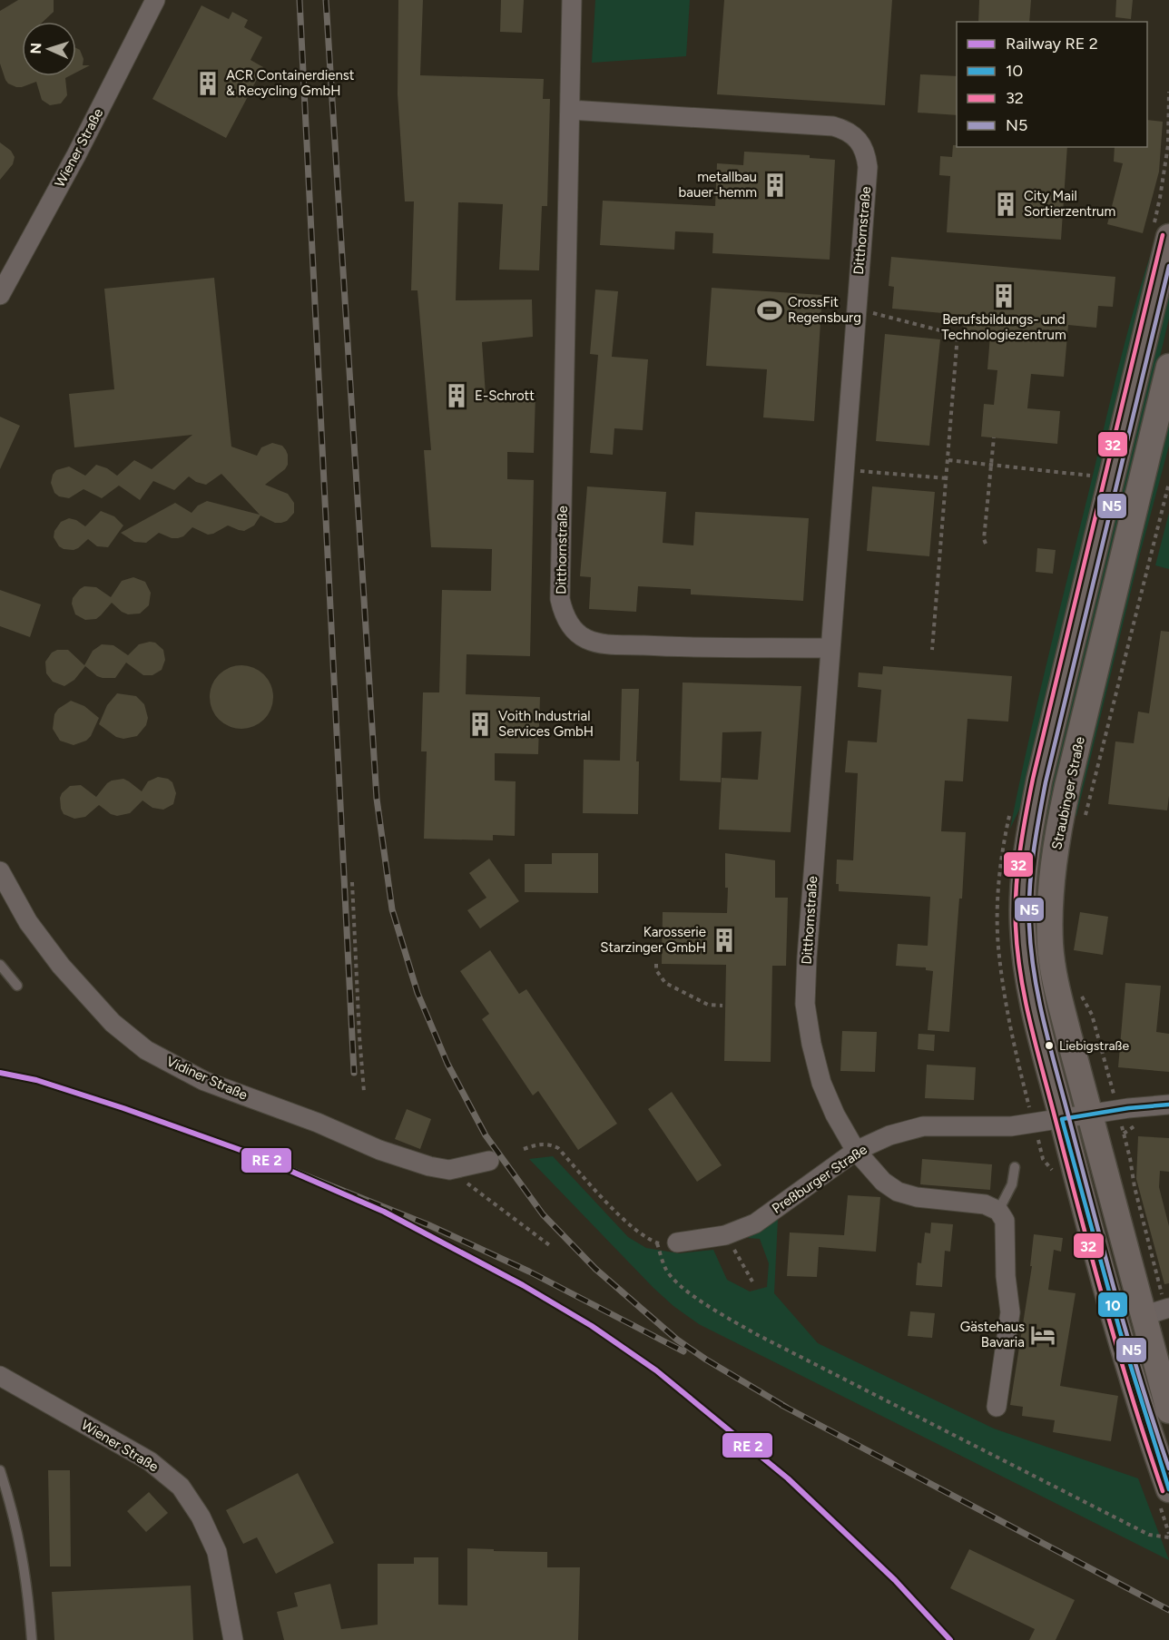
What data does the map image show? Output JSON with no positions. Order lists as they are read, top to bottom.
{
  "streets": {
    "main road": ["Straubinger Straße"],
    "street": [
      "Wiener Straße",
      "Ditthornstraße",
      "Vidiner Straße",
      "Preßburger Straße"
    ]
  },
  "crossings": [
    ["Ditthornstraße", "Preßburger Straße"],
    ["Straubinger Straße", "Preßburger Straße"]
  ],
  "places": {
    "building": [
      "ACR Containerdienst & Recycling GmbH",
      "metallbau bauer-hemm",
      "City Mail Sortierzentrum",
      "Berufsbildungs- und Technologiezentrum",
      "E-Schrott",
      "Voith Industrial Services GmbH",
      "Karosserie Starzinger GmbH"
    ],
    "sports": ["CrossFit Regensburg"],
    "other": ["Liebigstraße"],
    "hotel": ["Gästehaus Bavaria"]
  },
  "lines": ["transit line 32", "transit line N5", "transit line 10"],
  "legend": [
    "Railway RE 2",
    "10",
    "32",
    "N5"
  ],
  "north": "left"
}
